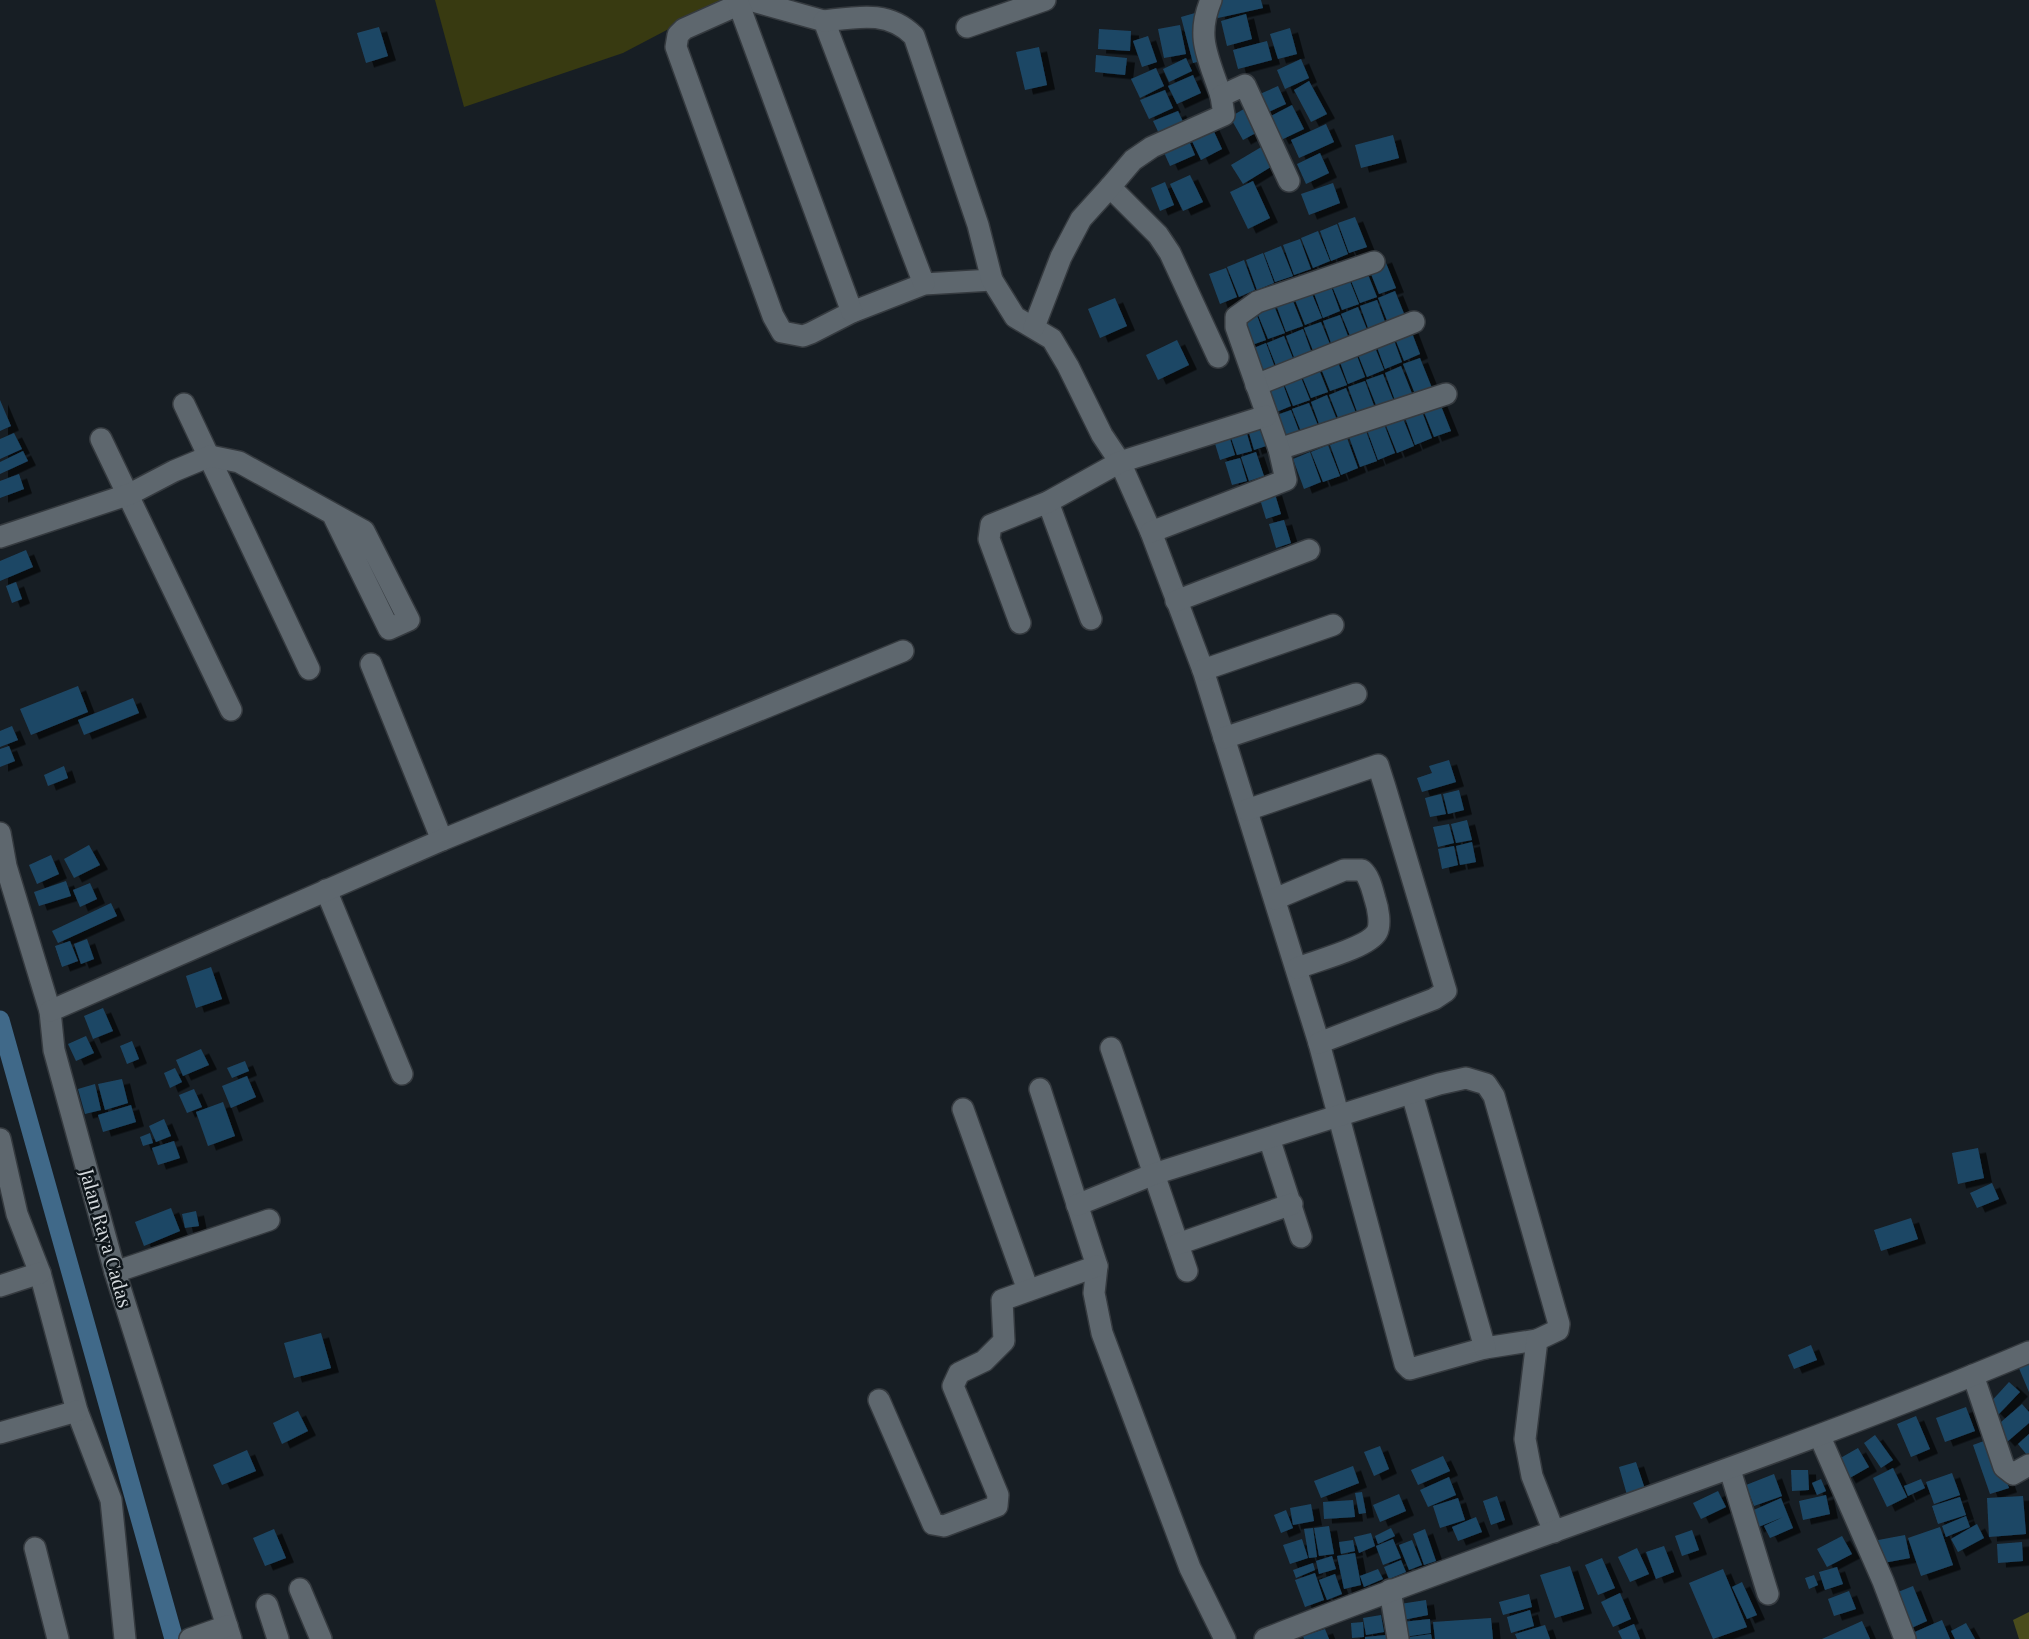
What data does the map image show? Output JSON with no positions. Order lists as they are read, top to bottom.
{
  "streets": {
    "street": ["Jalan Raya Cadas"]
  }
}
